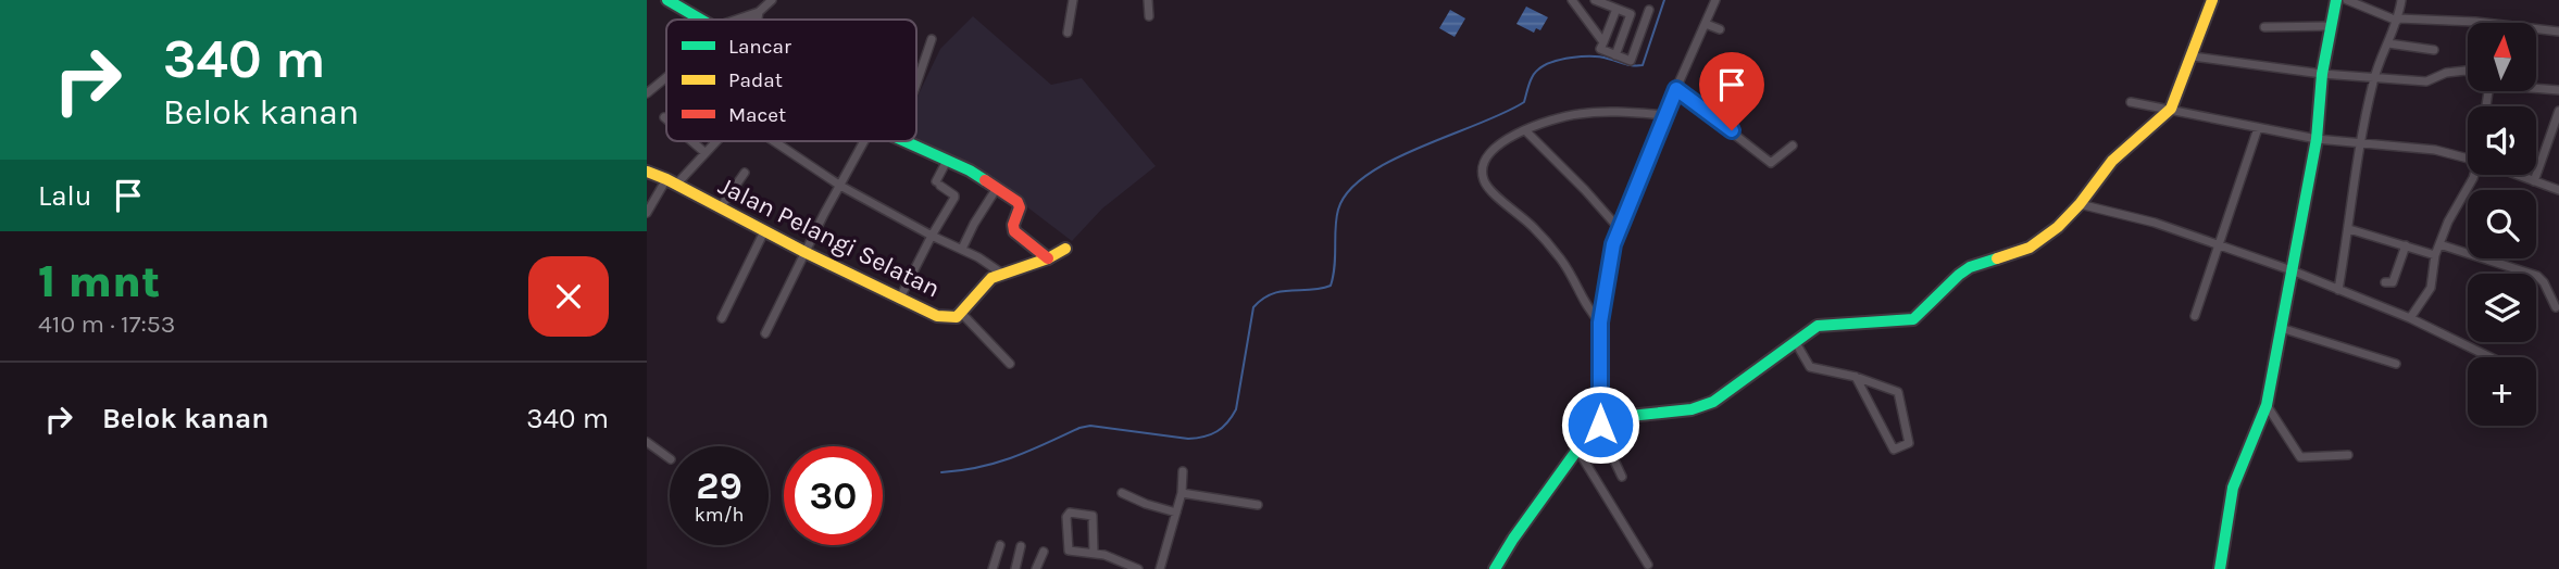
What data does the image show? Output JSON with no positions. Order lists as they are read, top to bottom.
{
  "streets": {
    "street": ["Jalan Pelangi Selatan"]
  },
  "legend": ["Lancar", "Padat", "Macet"],
  "north": "top",
  "page": {
    "turn": ["340 m", "Belok kanan"],
    "map_buttons": "+",
    "then": "Lalu",
    "heading": ["1 mnt", "410 m · 17:53"],
    "list": [
      {
        "name": "Belok kanan",
        "value": "340 m"
      }
    ],
    "speed": "29 km/h",
    "limit": "30"
  }
}
